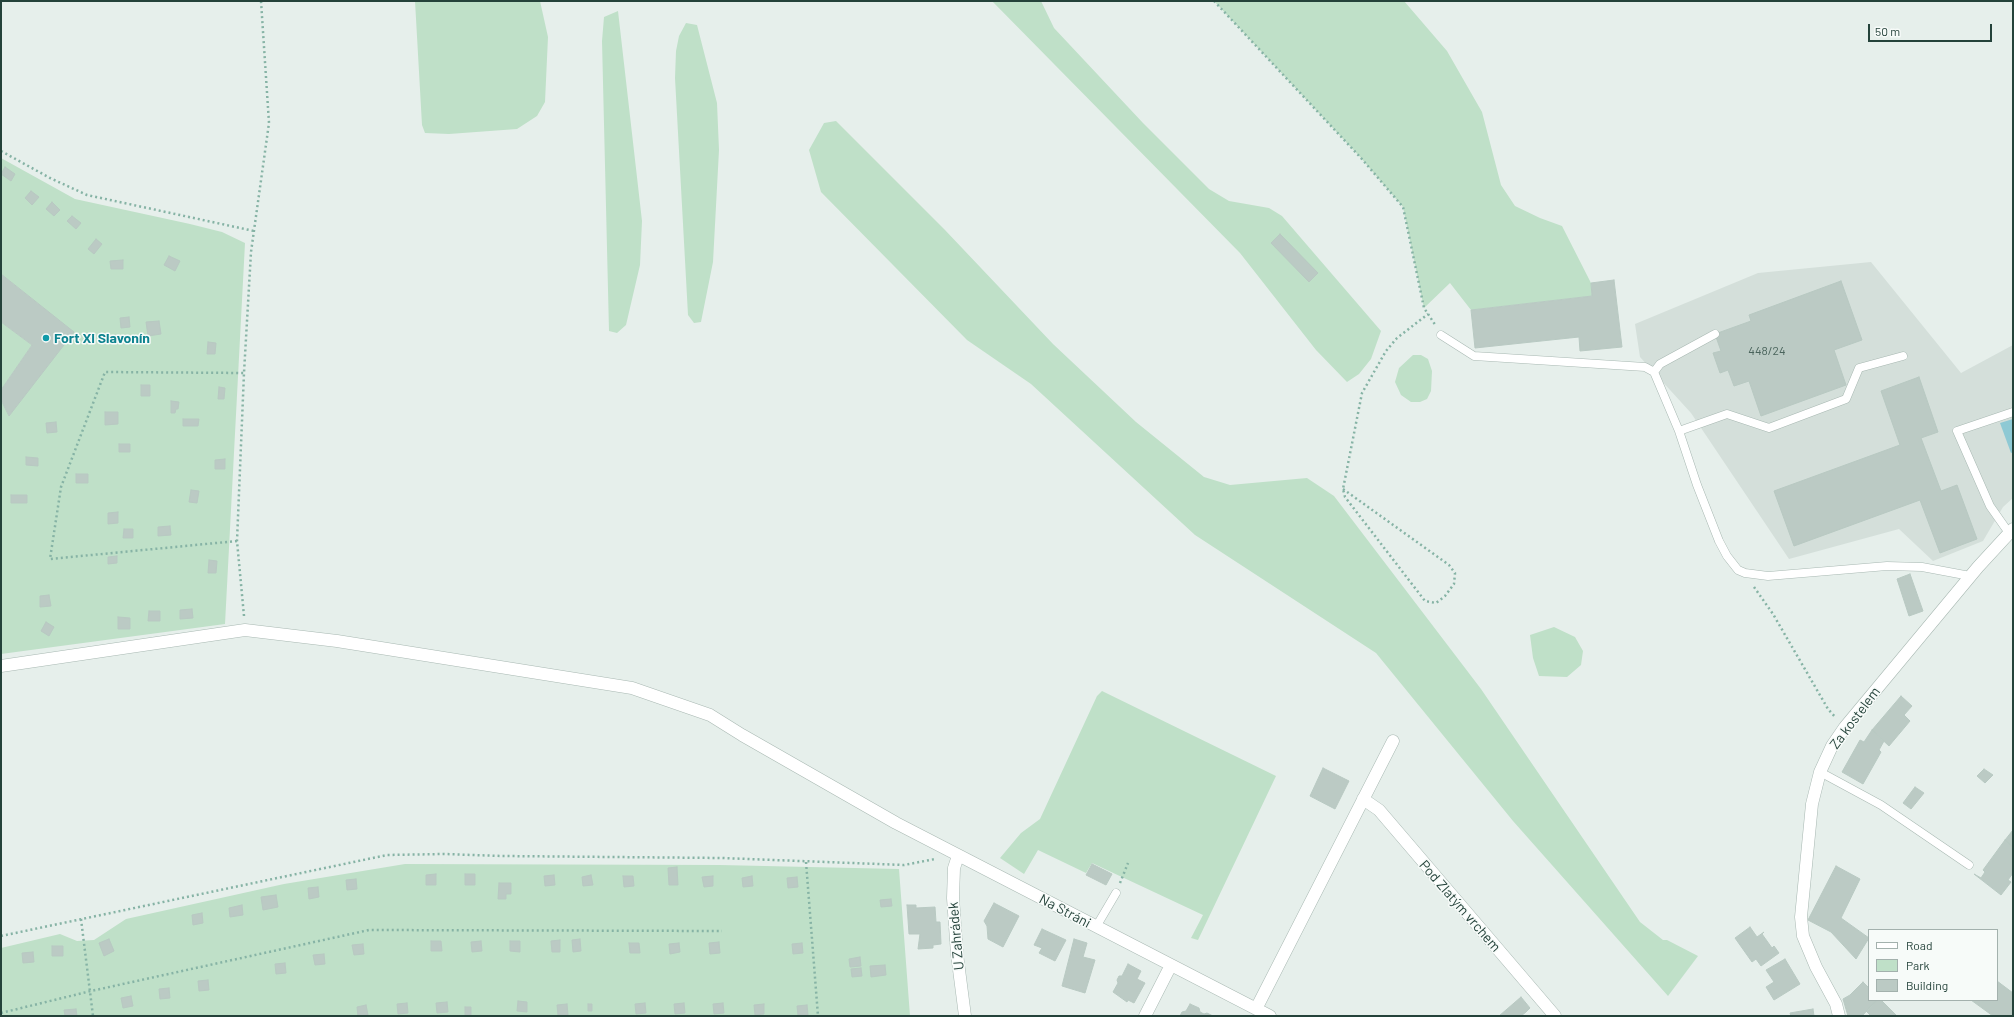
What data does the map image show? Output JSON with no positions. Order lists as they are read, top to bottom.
{
  "streets": {
    "street": [
      "Za kostelem",
      "Pod Zlatým vrchem",
      "Na Stráni",
      "U Zahrádek"
    ]
  },
  "crossings": [
    ["Na Stráni", "U Zahrádek"]
  ],
  "places": ["Fort XI Slavonín"],
  "house_numbers": ["448/24"],
  "legend": ["Road", "Park", "Building"],
  "scale_bar": "50 m"
}
